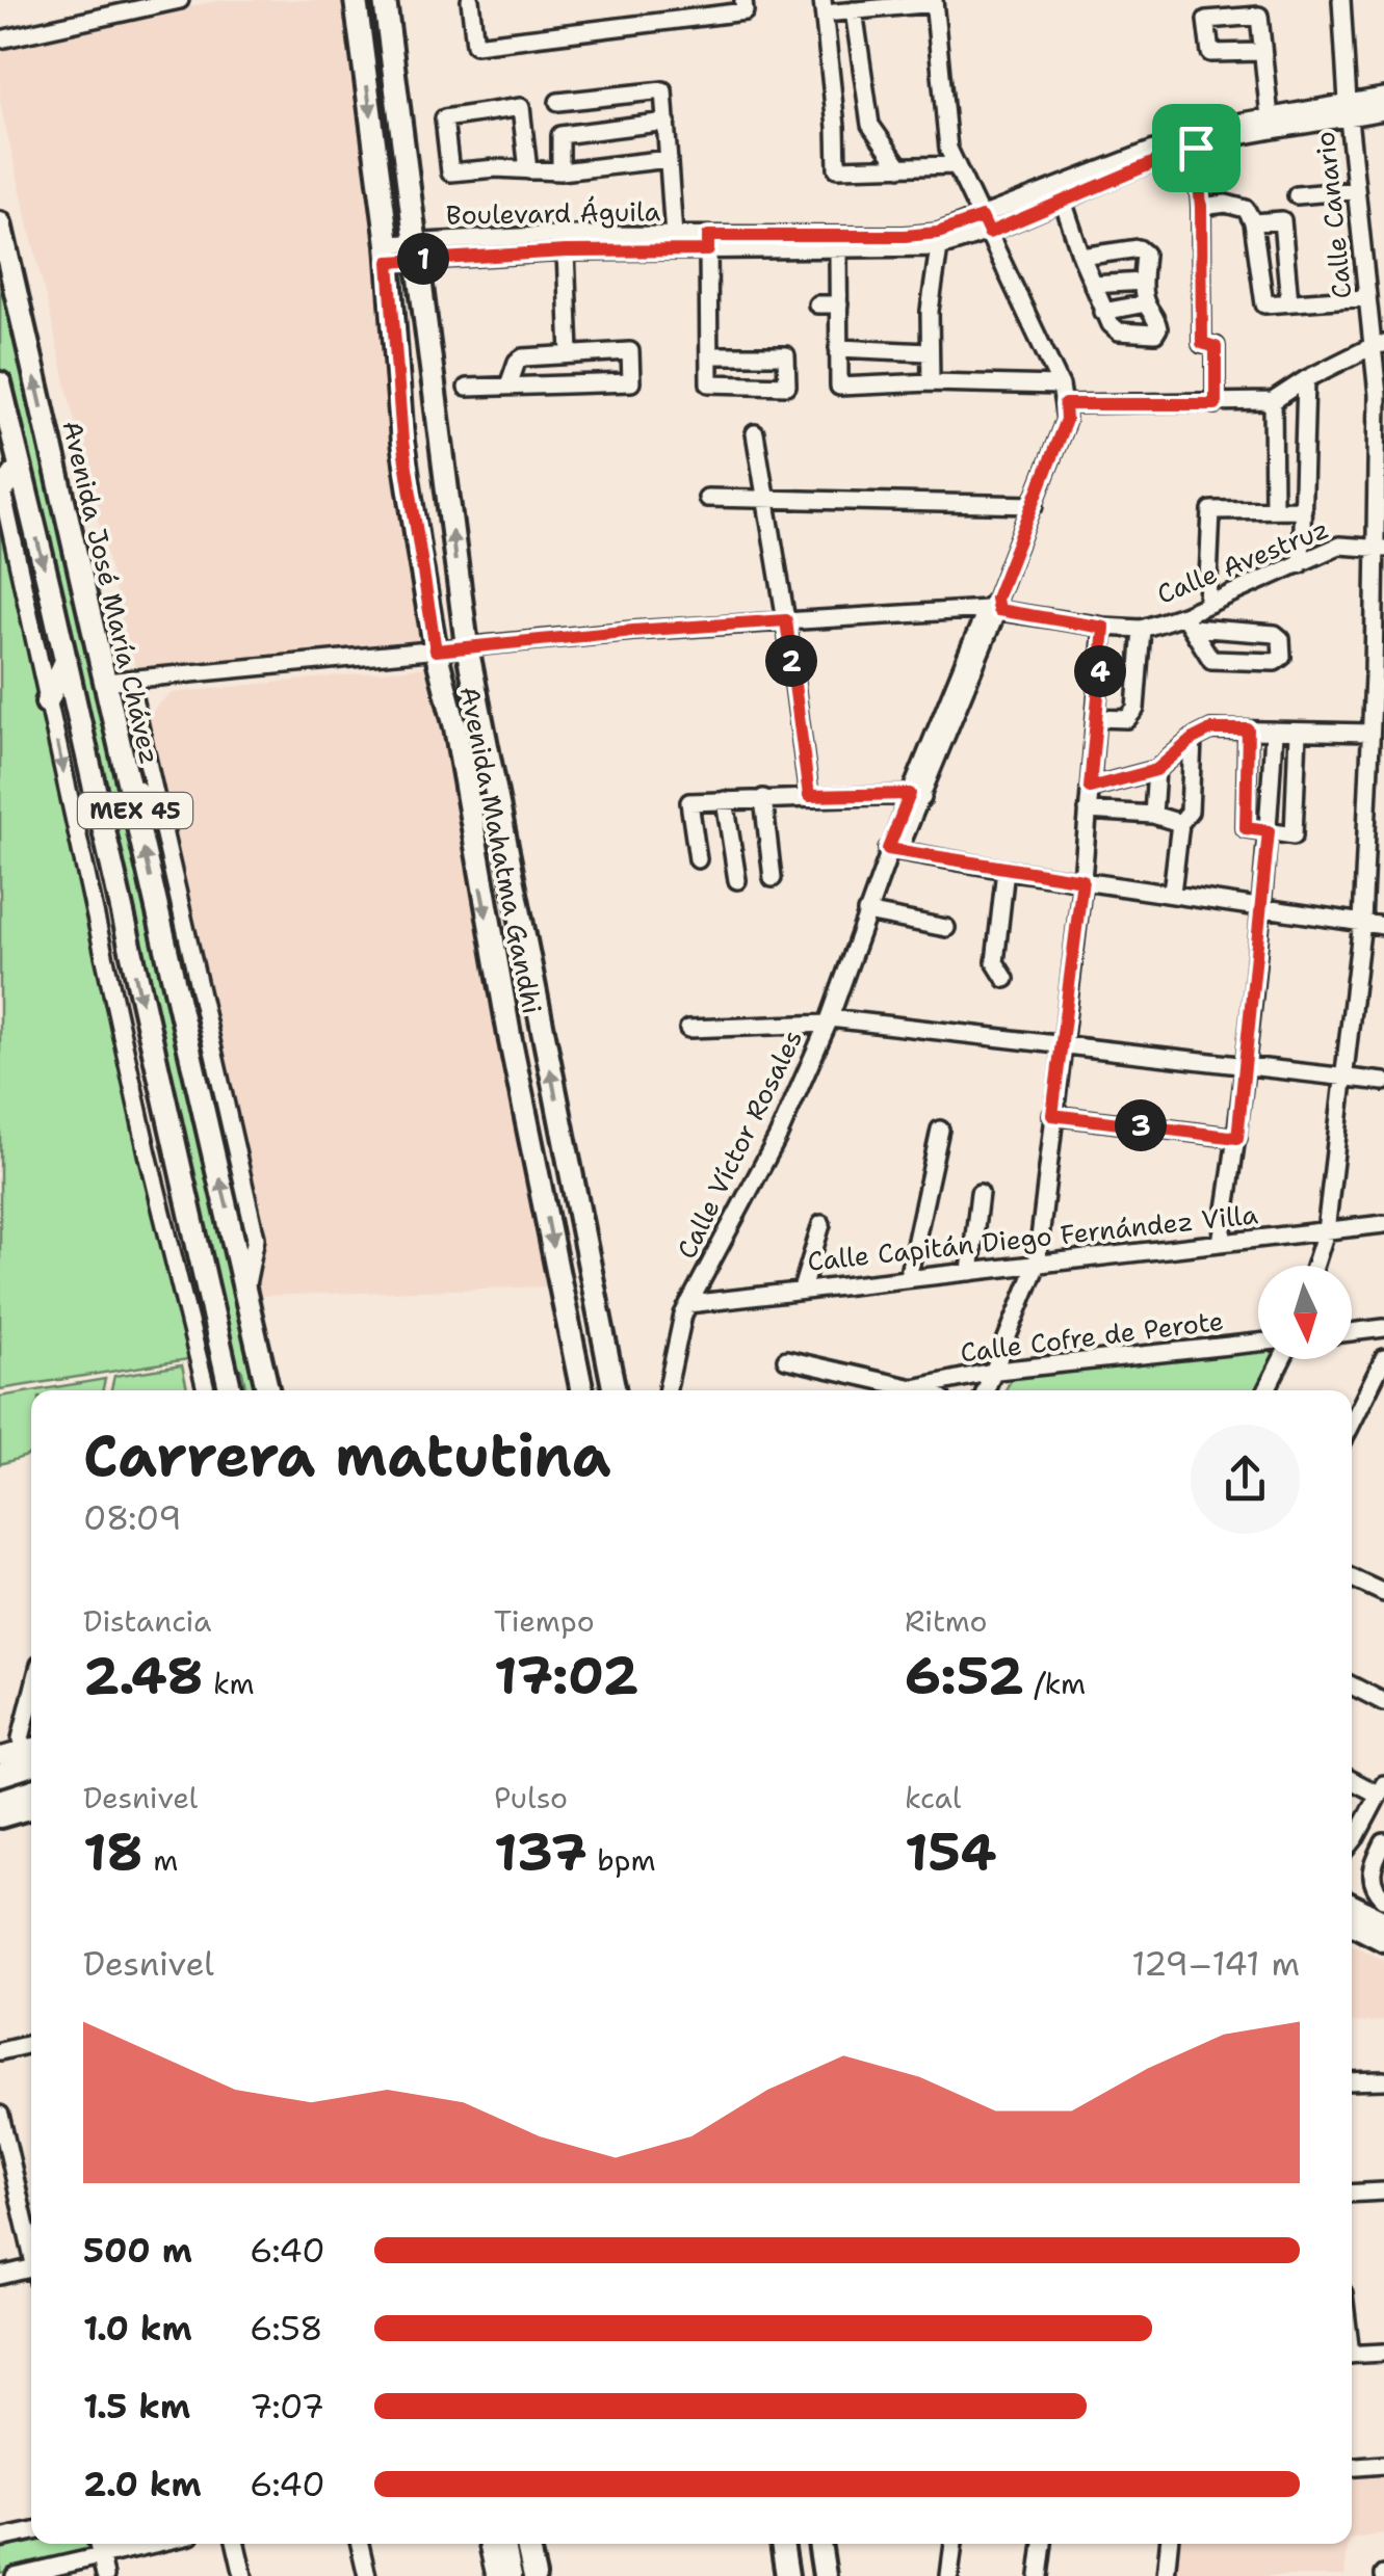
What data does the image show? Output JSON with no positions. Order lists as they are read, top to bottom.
{
  "streets": {
    "main road": ["Avenida José María Chávez", "MEX 45", "Avenida Mahatma Gandhi"],
    "street": [
      "Boulevard Águila",
      "Calle Canario",
      "Calle Avestruz",
      "Calle Víctor Rosales",
      "Calle Capitán Diego Fernández Villa",
      "Calle Cofre de Perote"
    ]
  },
  "crossings": [
    ["Boulevard Águila", "Calle Canario"],
    ["Boulevard Águila", "Avenida Mahatma Gandhi"],
    ["Calle Canario", "Calle Avestruz"],
    ["Calle Canario", "Calle Capitán Diego Fernández Villa"],
    ["Calle Avestruz", "Avenida José María Chávez"],
    ["Calle Avestruz", "Avenida Mahatma Gandhi"],
    ["Calle Avestruz", "Calle Víctor Rosales"],
    ["Calle Víctor Rosales", "Calle Capitán Diego Fernández Villa"]
  ],
  "north": "bottom",
  "page": {
    "pins": [
      "1",
      "2",
      "4",
      "3"
    ],
    "heading": ["Carrera matutina", "08:09"],
    "stats": [
      ["Distancia", "2.48 km"],
      ["Tiempo", "17:02"],
      ["Ritmo", "6:52 /km"],
      ["Desnivel", "18 m"],
      ["Pulso", "137 bpm"],
      ["kcal", "154"]
    ],
    "chart": ["Desnivel", "129–141 m"],
    "list": [
      {
        "name": "500 m",
        "note": "6:40"
      },
      {
        "name": "1.0 km",
        "note": "6:58"
      },
      {
        "name": "1.5 km",
        "note": "7:07"
      },
      {
        "name": "2.0 km",
        "note": "6:40"
      }
    ]
  }
}
